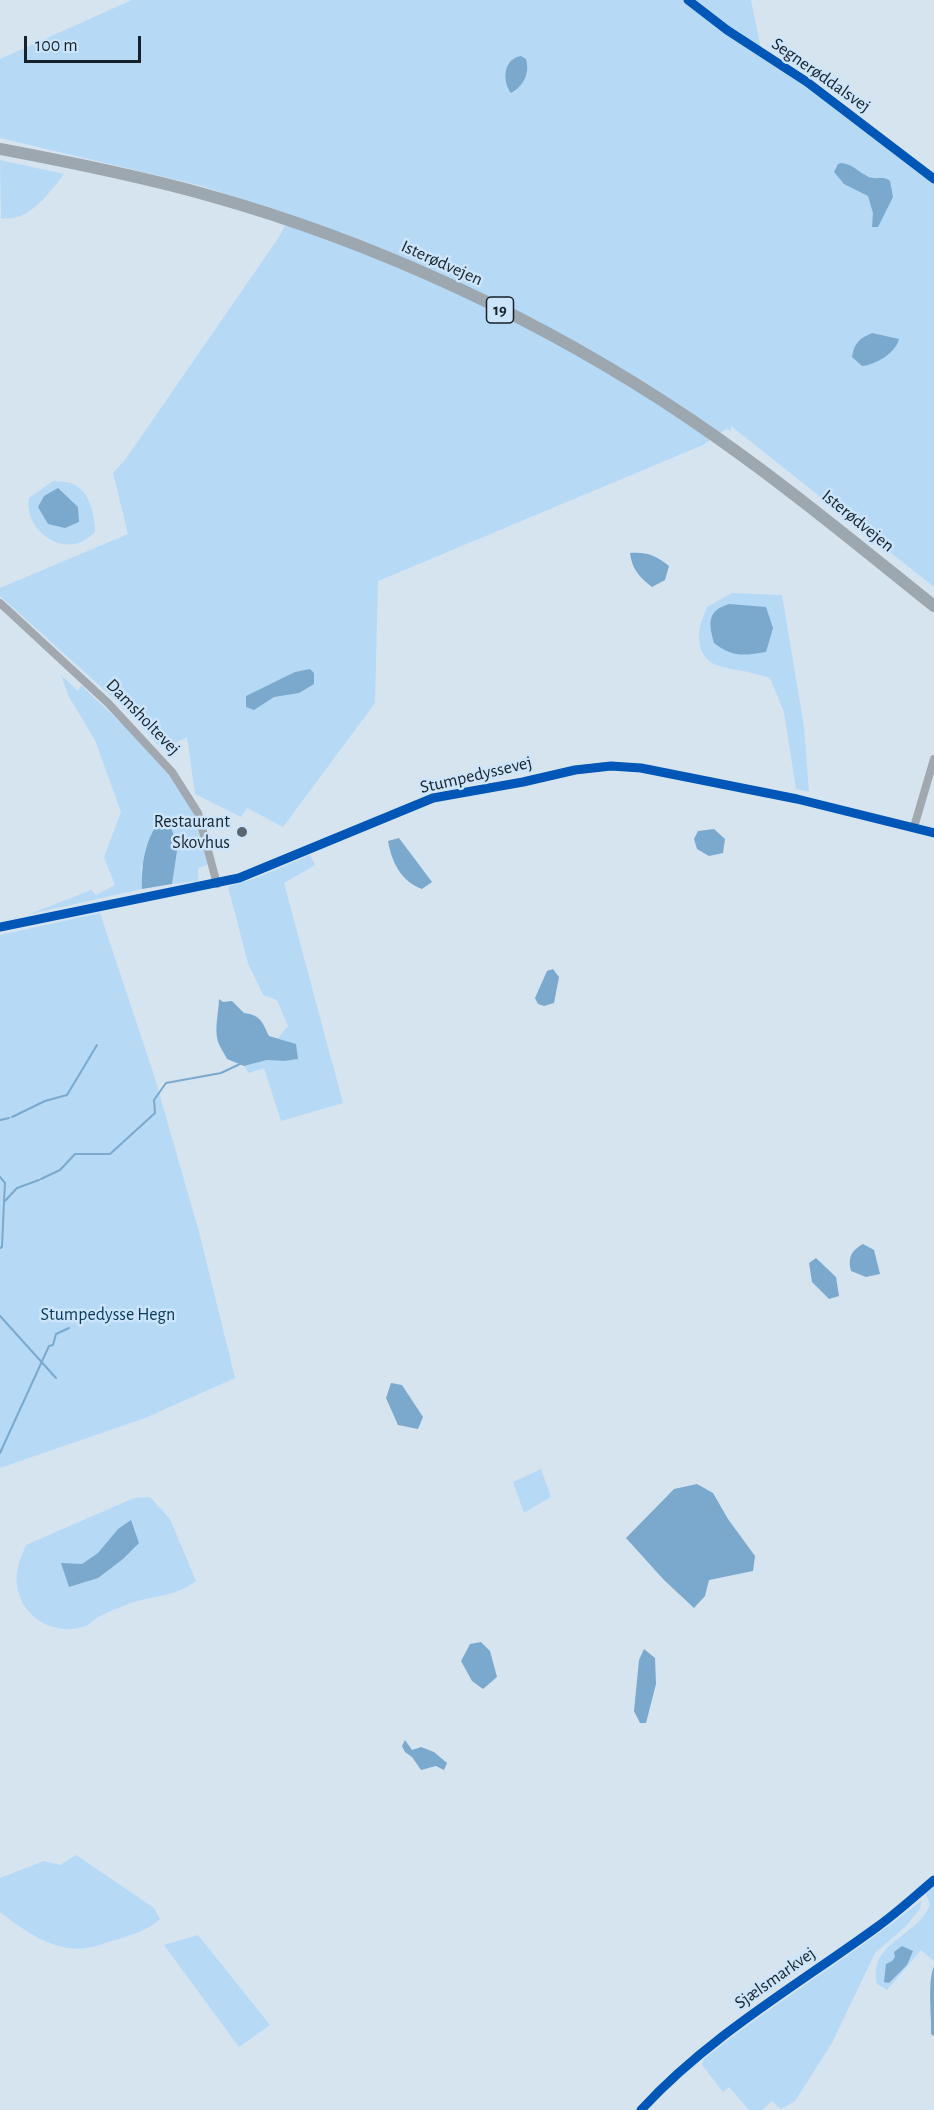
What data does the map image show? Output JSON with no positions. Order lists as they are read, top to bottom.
{
  "streets": {
    "highway": ["Isterødvejen", "19"],
    "street": [
      "Segnerøddalsvej",
      "Damsholtevej",
      "Stumpedyssevej",
      "Sjælsmarkvej"
    ]
  },
  "crossings": [
    ["Damsholtevej", "Stumpedyssevej"]
  ],
  "parks": ["Stumpedysse Hegn"],
  "places": ["Restaurant Skovhus"],
  "scale_bar": "100 m"
}
